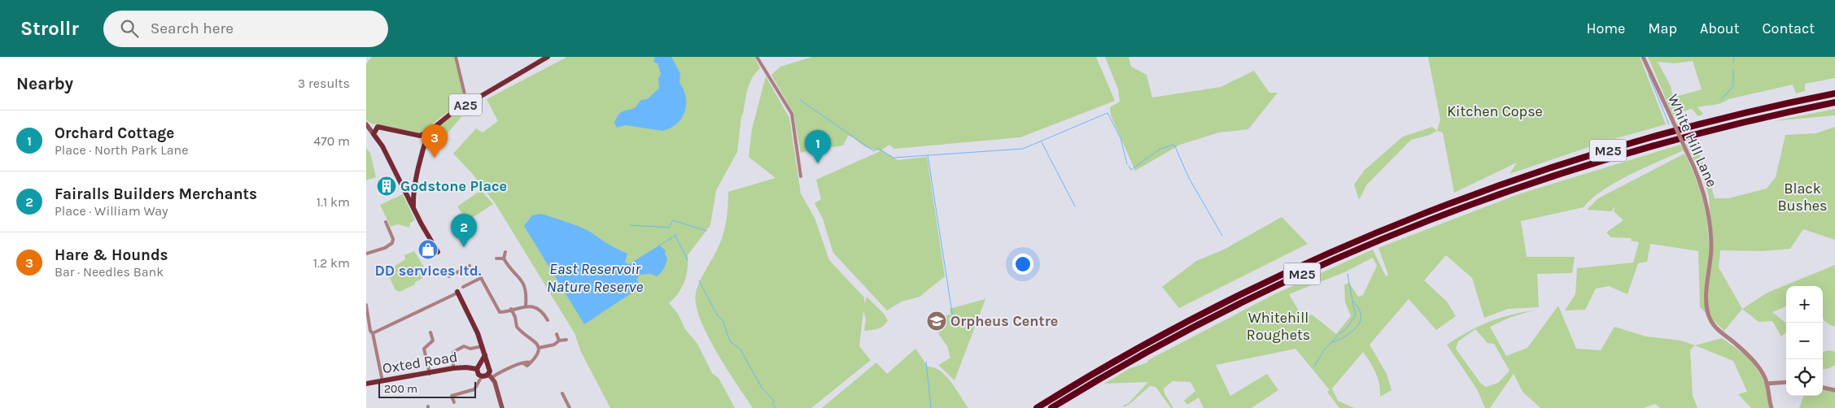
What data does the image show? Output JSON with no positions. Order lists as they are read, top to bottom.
{
  "streets": {
    "highway": ["M25"],
    "main road": ["A25", "Oxted Road"],
    "street": ["White Hill Lane"]
  },
  "water": ["East Reservoir Nature Reserve"],
  "parks": ["Kitchen Copse", "Black Bushes", "Whitehill Roughets"],
  "places": {
    "building": ["Godstone Place"],
    "shop": ["DD services ltd."],
    "school or university": ["Orpheus Centre"]
  },
  "scale_bar": "200 m",
  "page": {
    "header": "Strollr",
    "search": "Search here",
    "nav": [
      "Home",
      "Map",
      "About",
      "Contact"
    ],
    "heading": ["Nearby", "3 results"],
    "list": [
      {
        "mark": "1",
        "name": "Orchard Cottage",
        "note": "Place · North Park Lane",
        "value": "470 m"
      },
      {
        "mark": "2",
        "name": "Fairalls Builders Merchants",
        "note": "Place · William Way",
        "value": "1.1 km"
      },
      {
        "mark": "3",
        "name": "Hare & Hounds",
        "note": "Bar · Needles Bank",
        "value": "1.2 km"
      }
    ],
    "pins": ["3", "1", "2"],
    "map_buttons": ["+", "−"],
    "scale": "200 m"
  }
}
